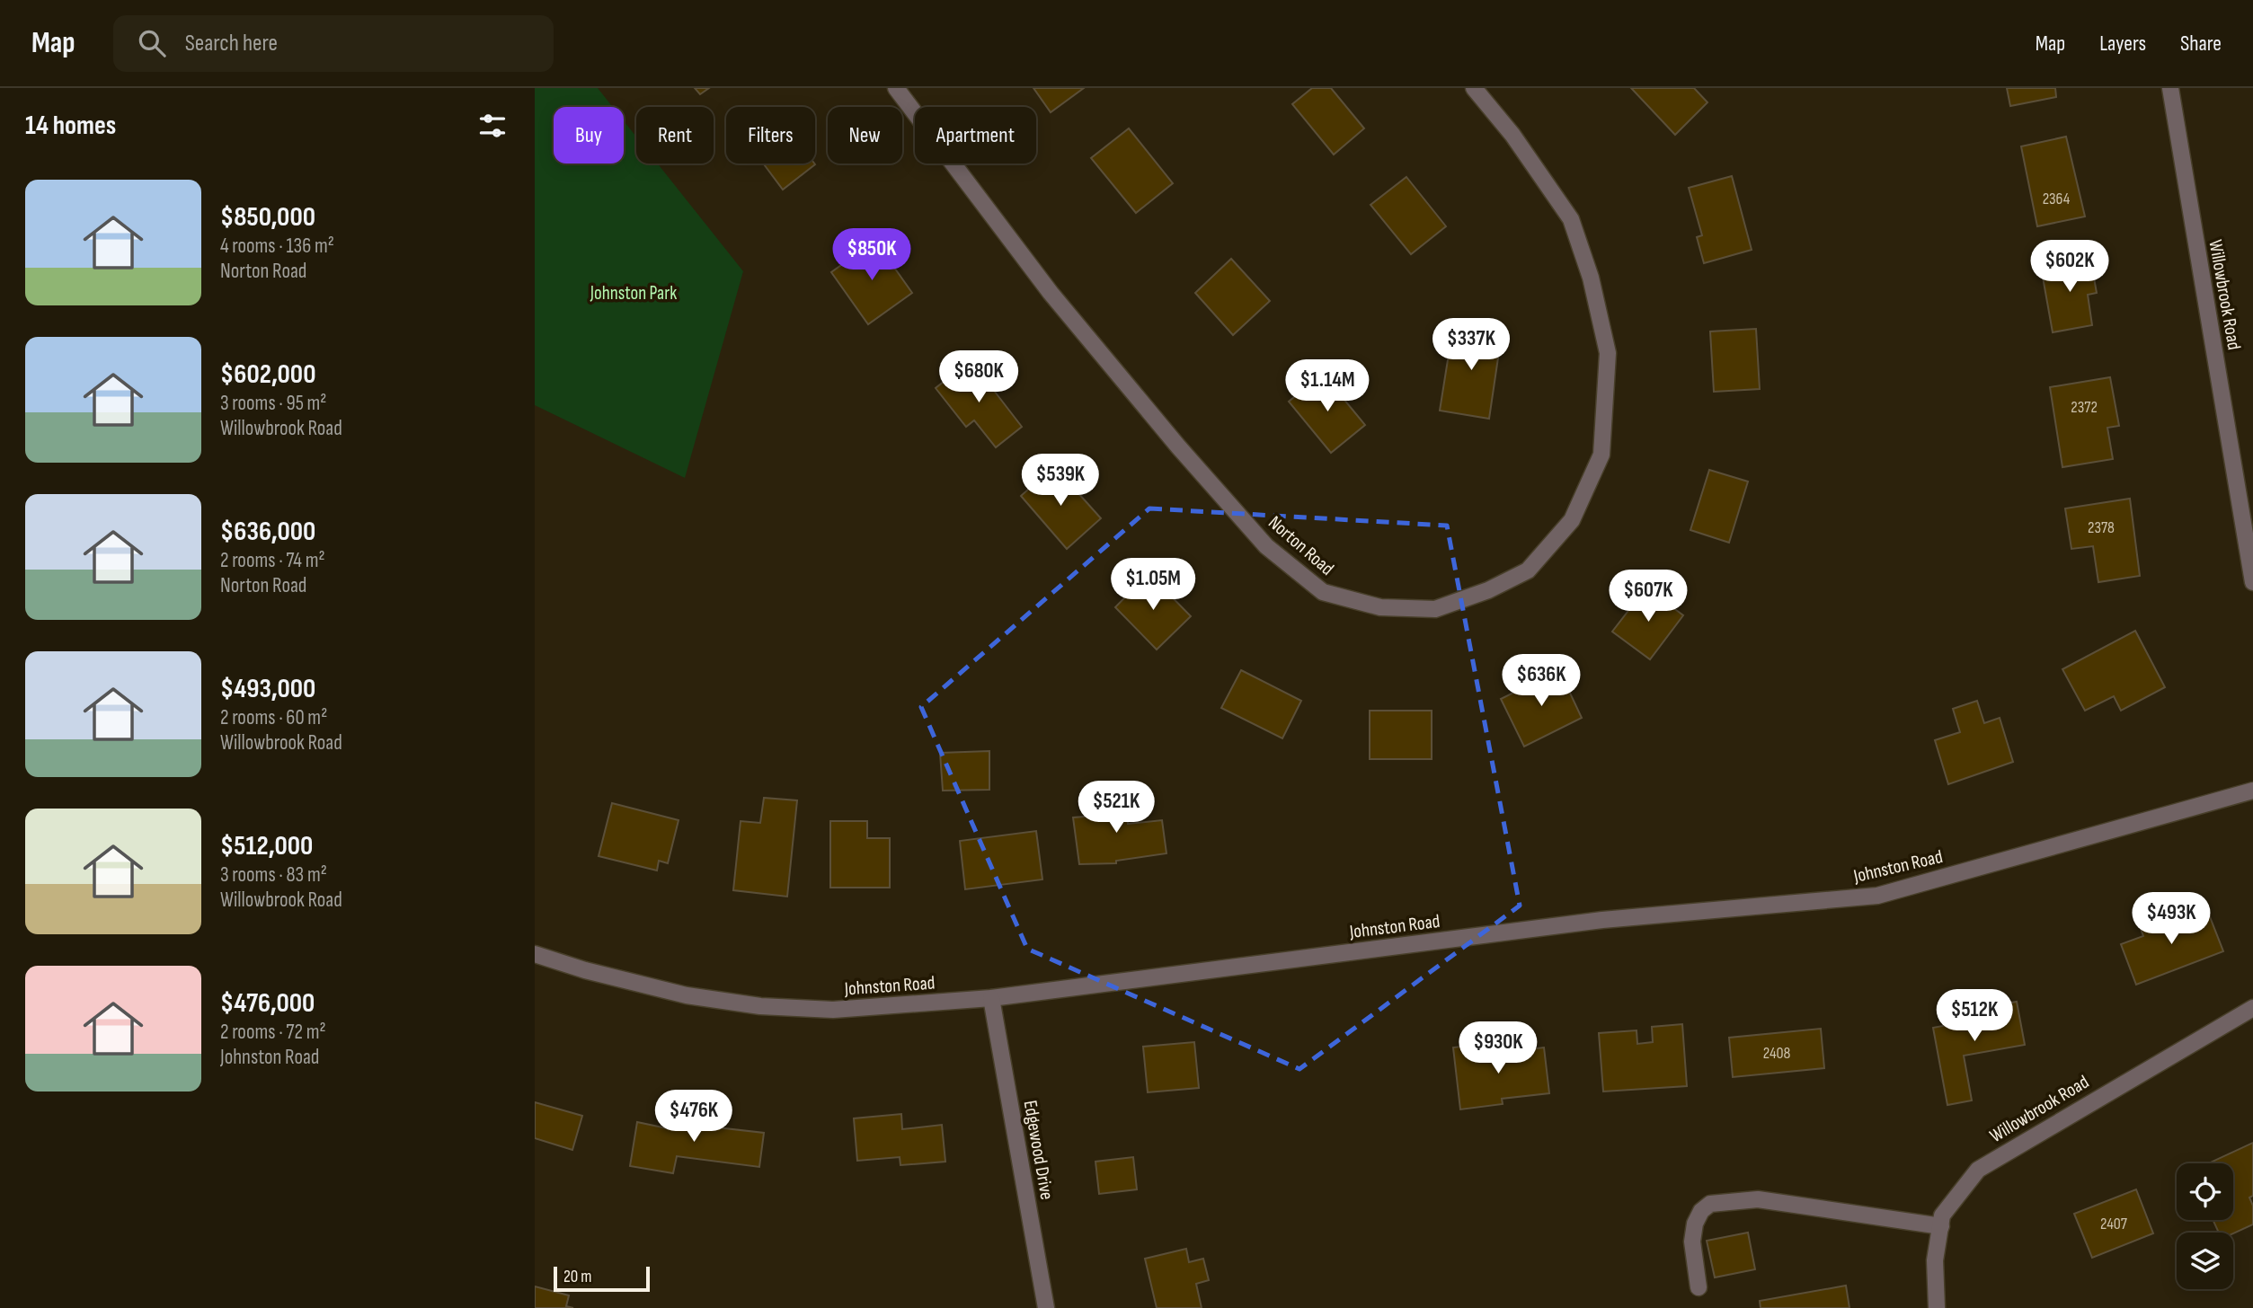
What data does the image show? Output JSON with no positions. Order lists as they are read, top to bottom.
{
  "streets": {
    "street": [
      "Willowbrook Road",
      "Norton Road",
      "Johnston Road",
      "Edgewood Drive"
    ]
  },
  "crossings": [
    ["Johnston Road", "Edgewood Drive"]
  ],
  "parks": ["Johnston Park"],
  "house_numbers": [
    "2364",
    "2372",
    "2378",
    "2408",
    "2407"
  ],
  "scale_bar": "20 m",
  "page": {
    "header": "Map",
    "search": "Search here",
    "nav": ["Map", "Layers", "Share"],
    "heading": "14 homes",
    "chip": [
      "Buy",
      "Rent",
      "Filters",
      "New",
      "Apartment"
    ],
    "list": [
      {
        "name": "$850,000",
        "note": "4 rooms · 136 m² · Norton Road"
      },
      {
        "name": "$602,000",
        "note": "3 rooms · 95 m² · Willowbrook Road"
      },
      {
        "name": "$636,000",
        "note": "2 rooms · 74 m² · Norton Road"
      },
      {
        "name": "$493,000",
        "note": "2 rooms · 60 m² · Willowbrook Road"
      },
      {
        "name": "$512,000",
        "note": "3 rooms · 83 m² · Willowbrook Road"
      },
      {
        "name": "$476,000",
        "note": "2 rooms · 72 m² · Johnston Road"
      }
    ],
    "price": [
      "$850K",
      "$602K",
      "$337K",
      "$680K",
      "$1.14M",
      "$539K",
      "$1.05M",
      "$607K",
      "$636K",
      "$521K",
      "$493K",
      "$512K",
      "$930K",
      "$476K"
    ],
    "scale": "20 m"
  }
}
